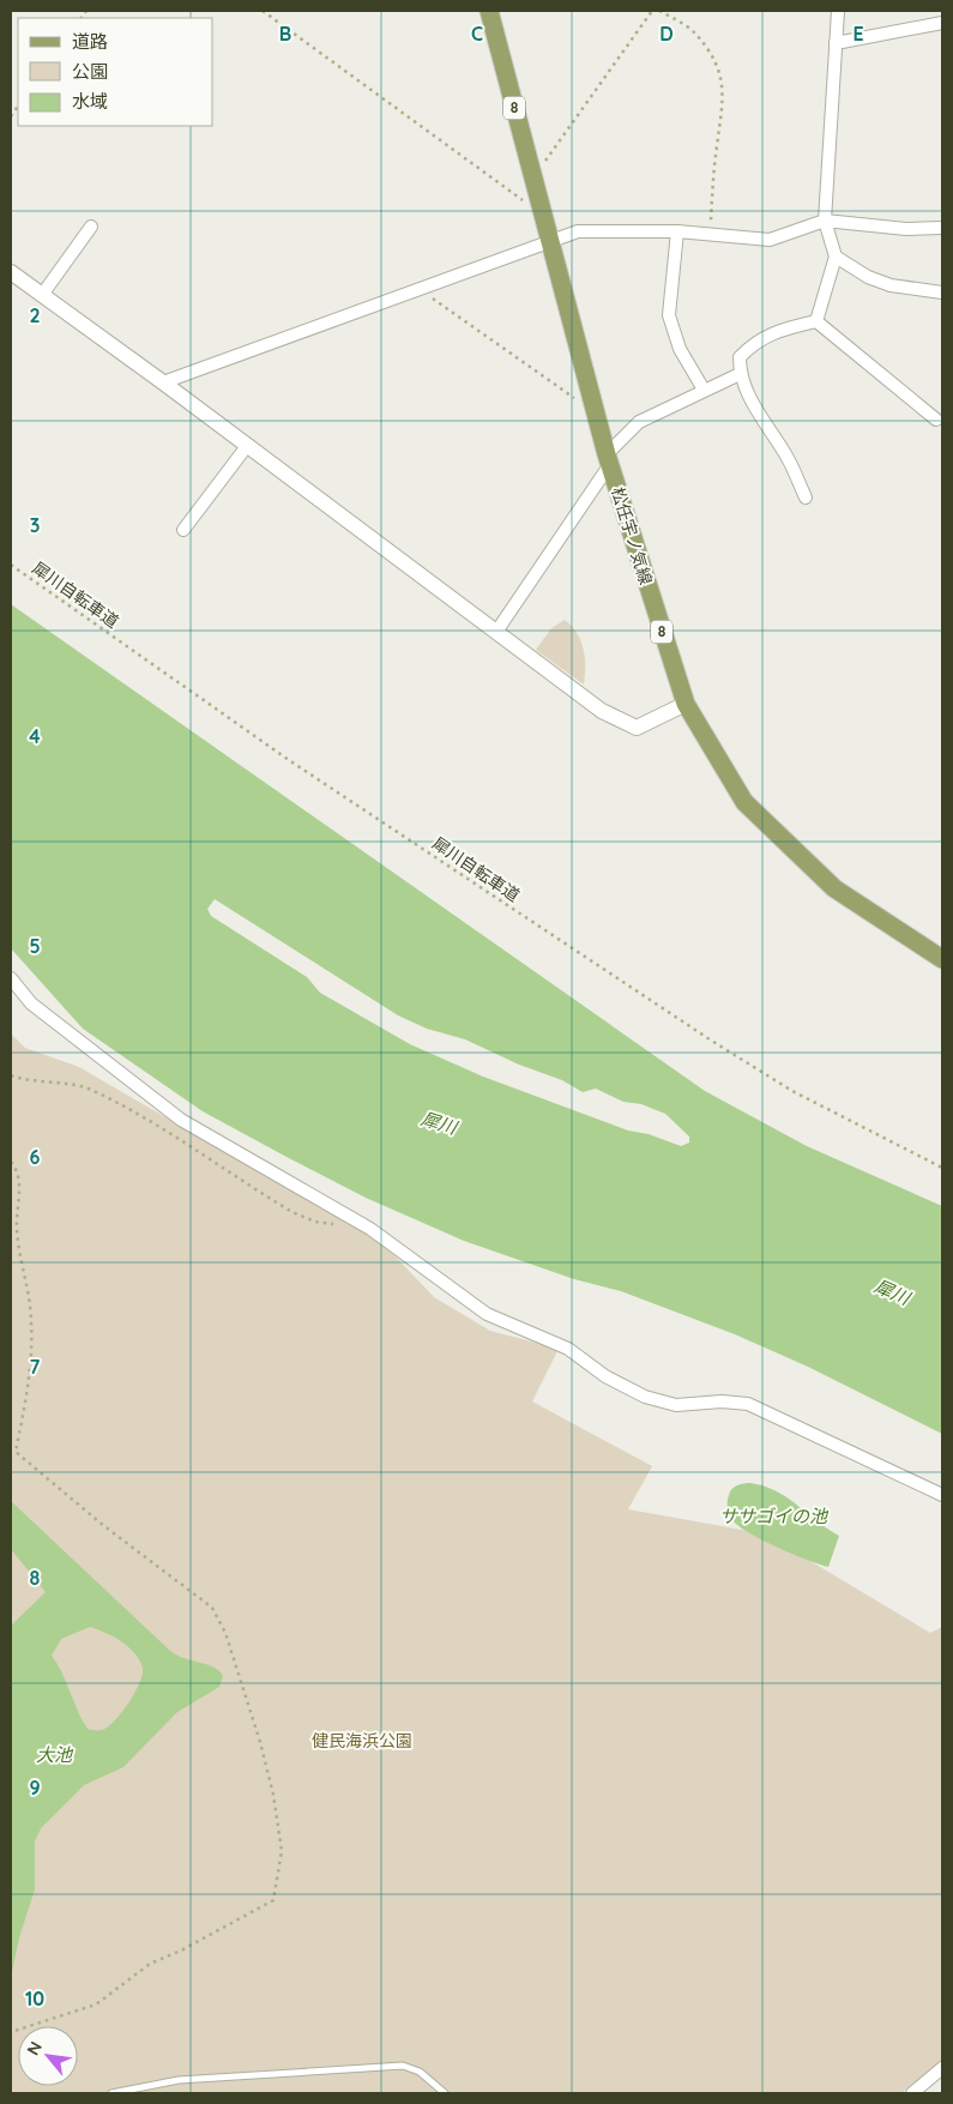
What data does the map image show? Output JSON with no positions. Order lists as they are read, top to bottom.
{
  "streets": {
    "main road": ["8", "松任宇ノ気線"],
    "path": ["犀川自転車道"]
  },
  "water": ["犀川", "ササゴイの池", "大池"],
  "parks": ["健民海浜公園"],
  "legend": ["道路", "公園", "水域"],
  "north": "top left",
  "grid": {
    "columns": [
      "B",
      "C",
      "D",
      "E"
    ],
    "rows": [
      "2",
      "3",
      "4",
      "5",
      "6",
      "7",
      "8",
      "9",
      "10"
    ]
  }
}
